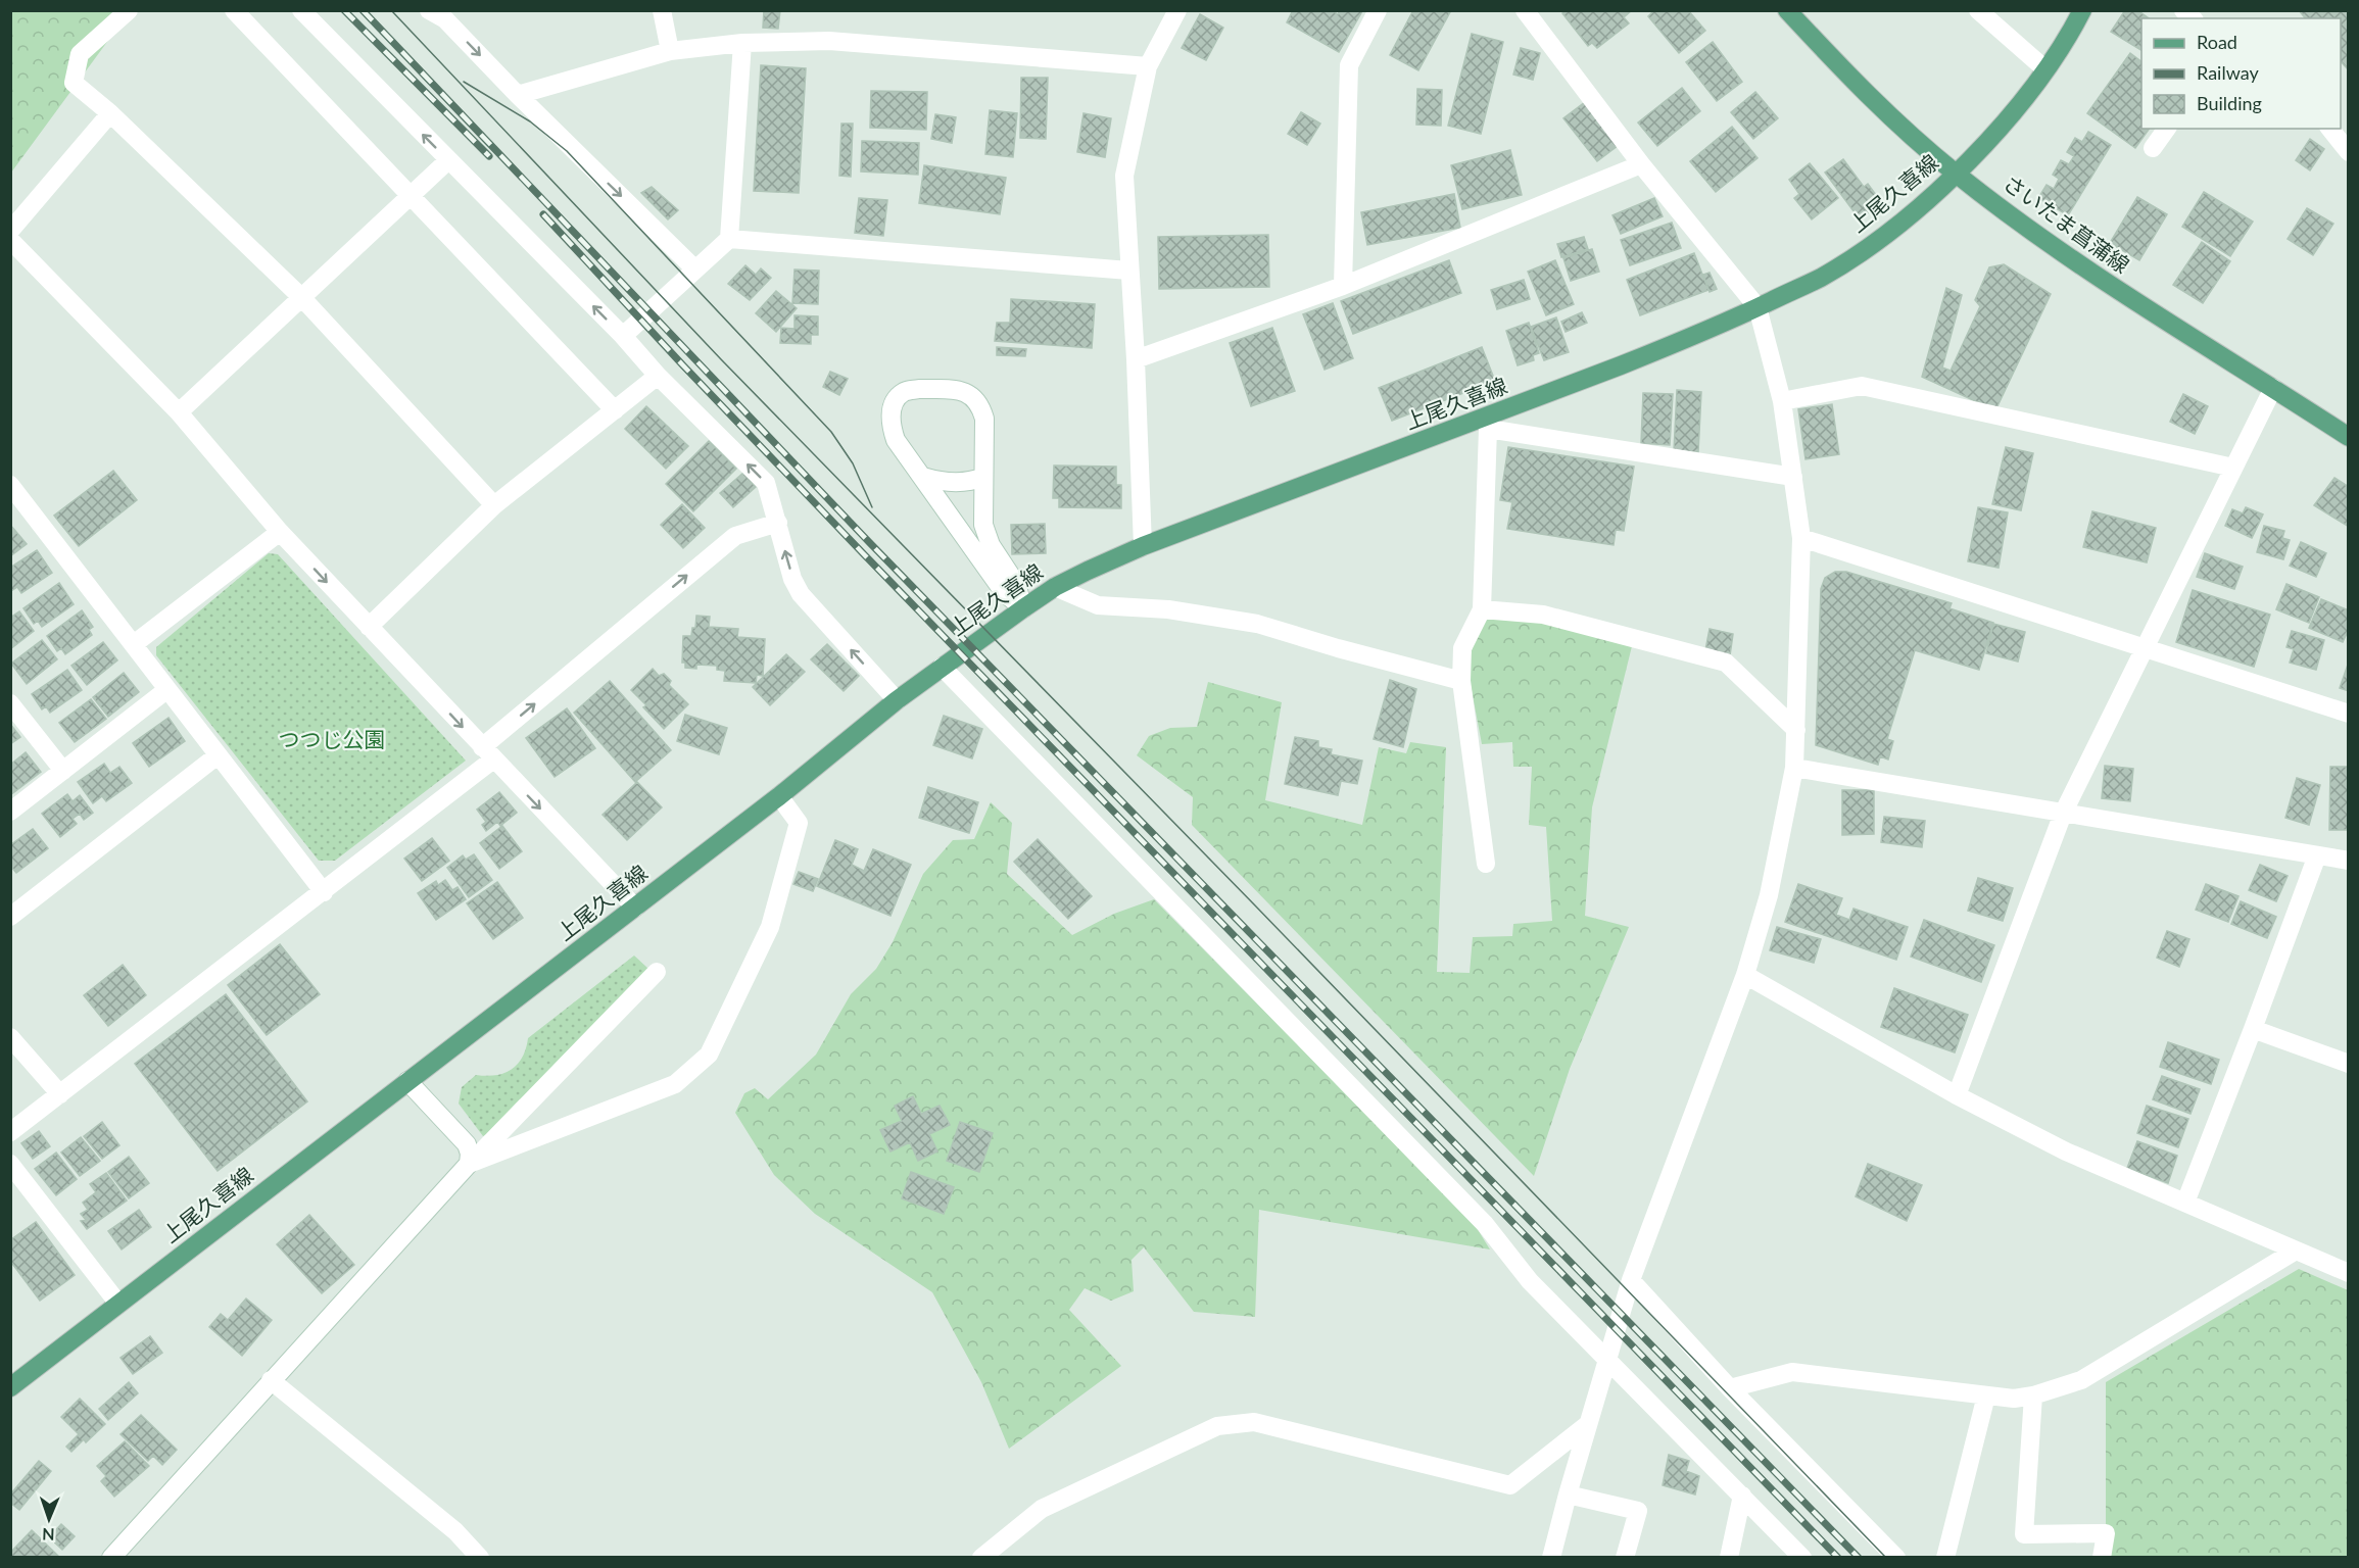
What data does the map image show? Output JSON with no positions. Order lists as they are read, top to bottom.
{
  "streets": {
    "main road": ["上尾久喜線", "さいたま菖蒲線"]
  },
  "crossings": [
    ["上尾久喜線", "さいたま菖蒲線"]
  ],
  "parks": ["つつじ公園"],
  "legend": ["Road", "Railway", "Building"],
  "north": "bottom"
}
